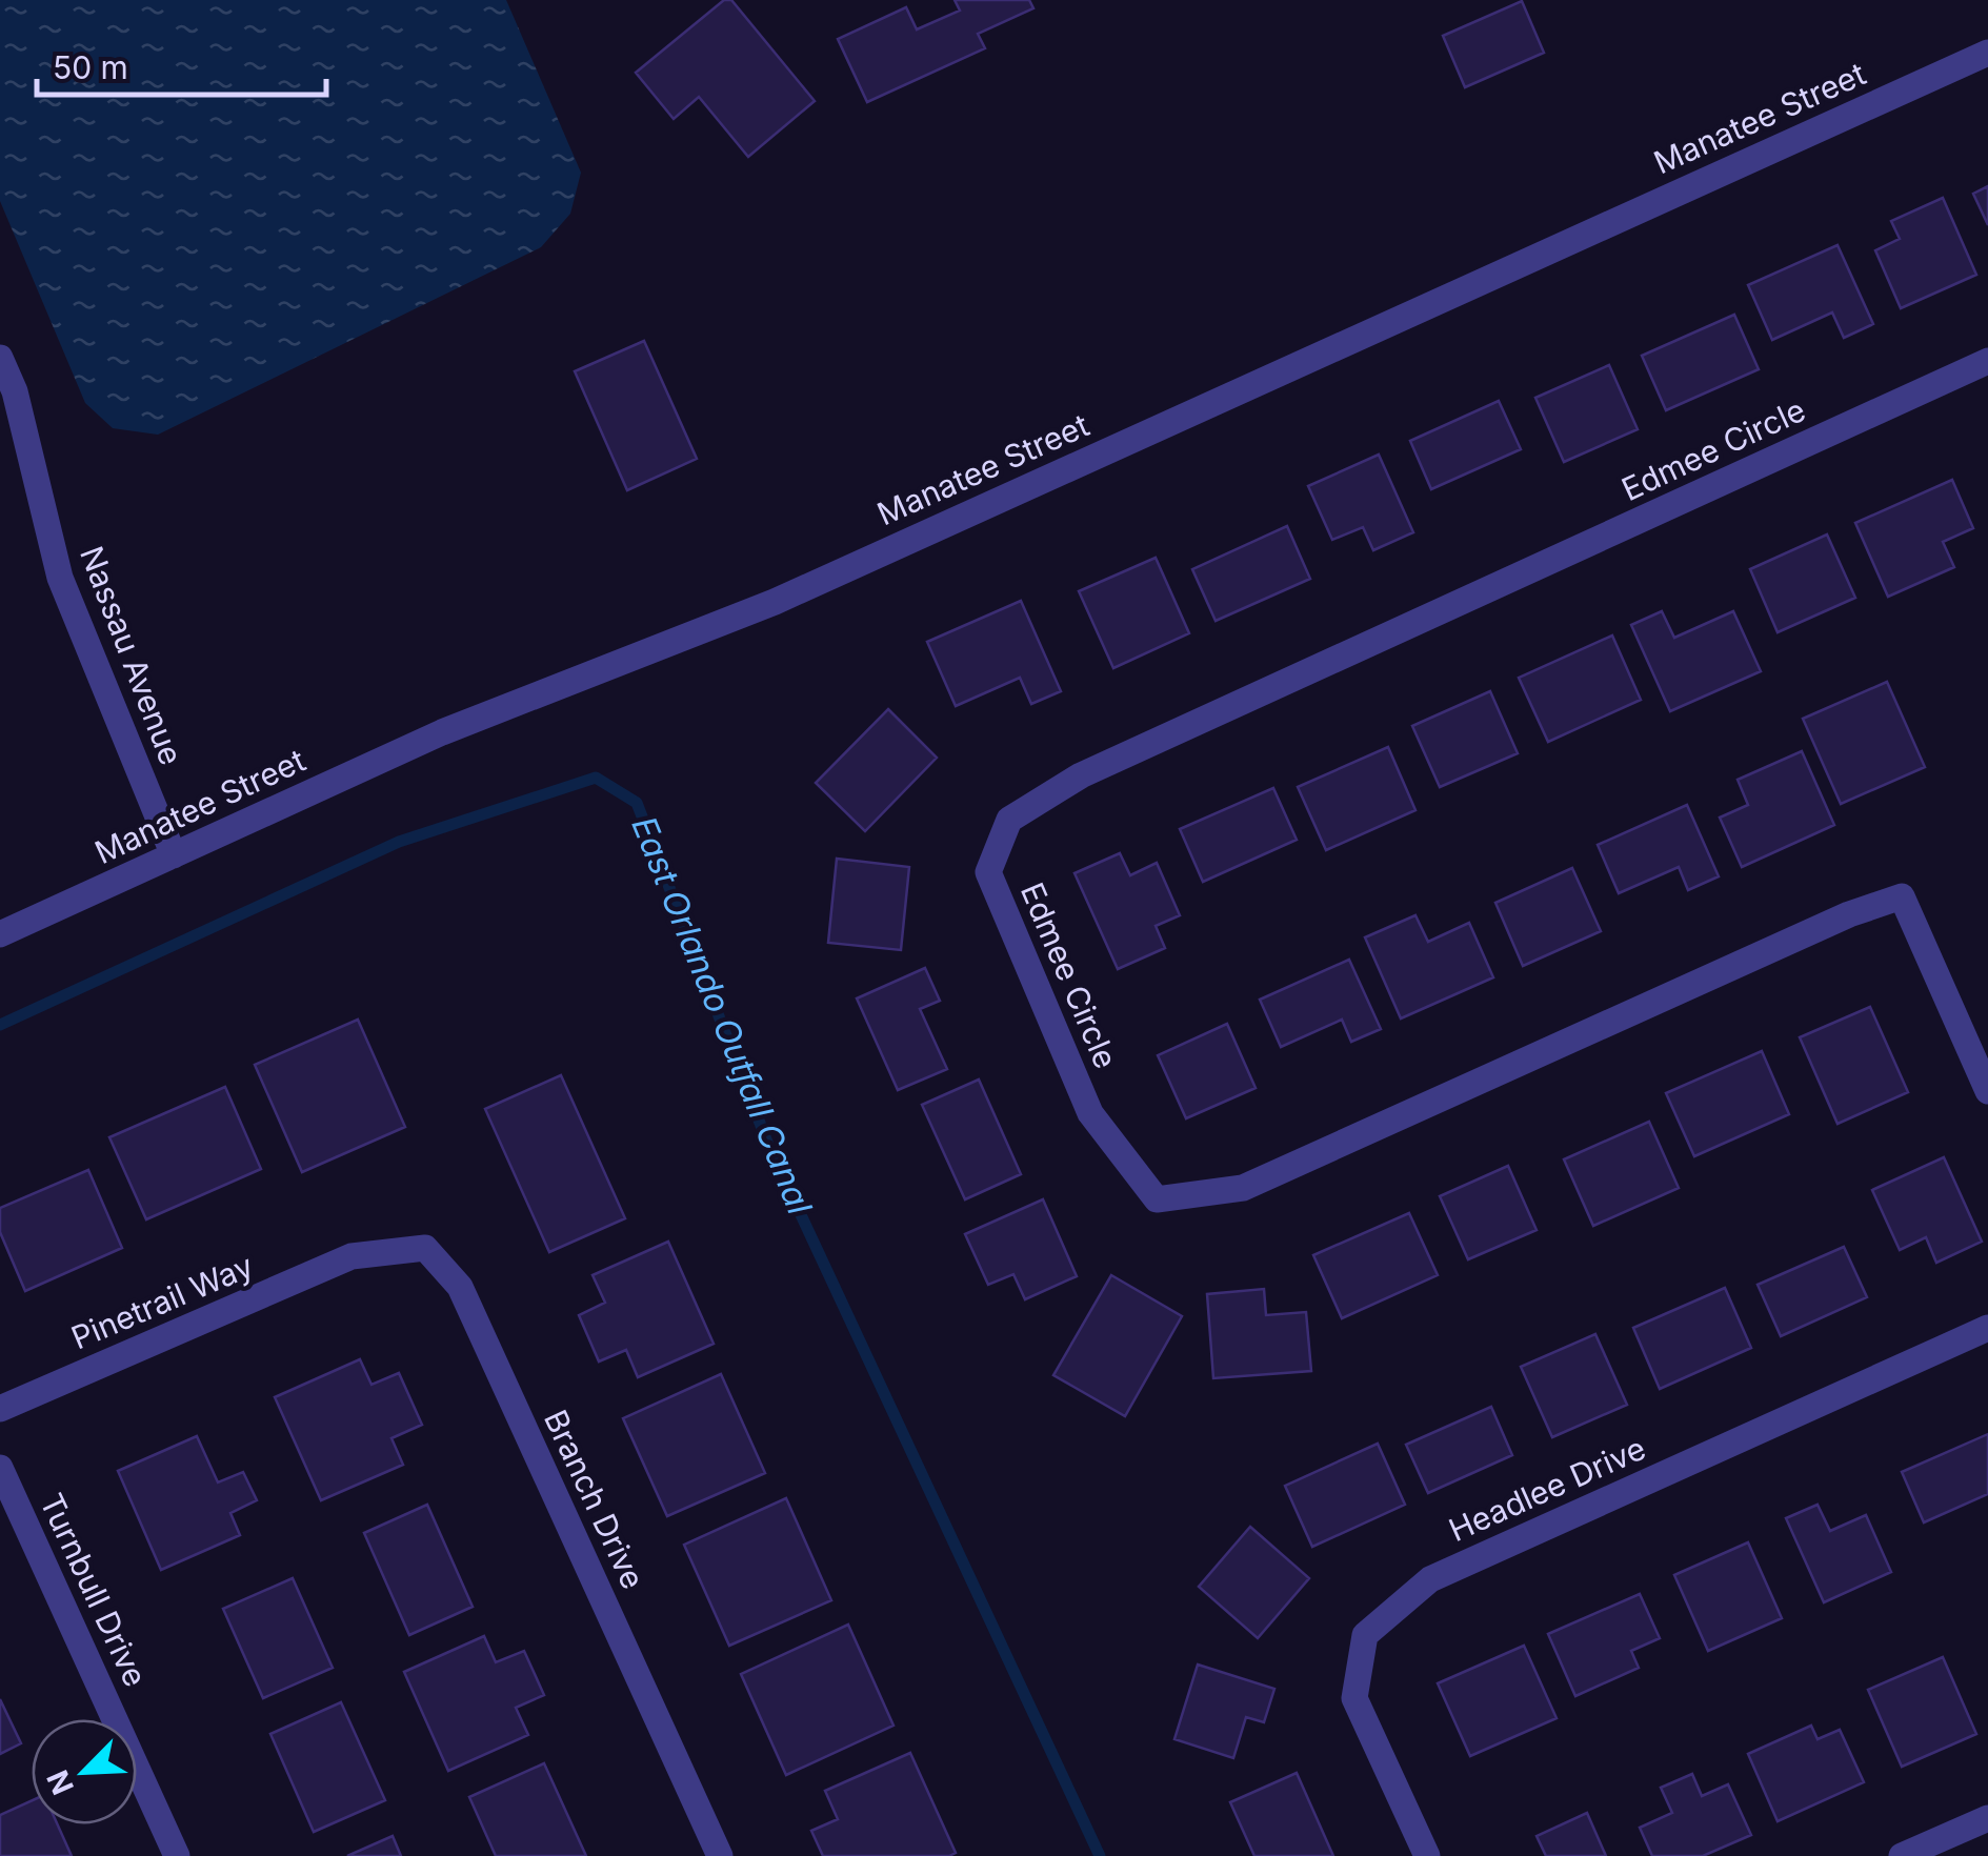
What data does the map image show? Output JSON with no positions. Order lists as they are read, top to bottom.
{
  "streets": {
    "street": [
      "Manatee Street",
      "Edmee Circle",
      "Nassau Avenue",
      "Pinetrail Way",
      "Headlee Drive",
      "Branch Drive",
      "Turnbull Drive"
    ]
  },
  "crossings": [
    ["Manatee Street", "Nassau Avenue"],
    ["Pinetrail Way", "Branch Drive"]
  ],
  "water": ["East Orlando Outfall Canal"],
  "scale_bar": "50 m",
  "north": "bottom left"
}
